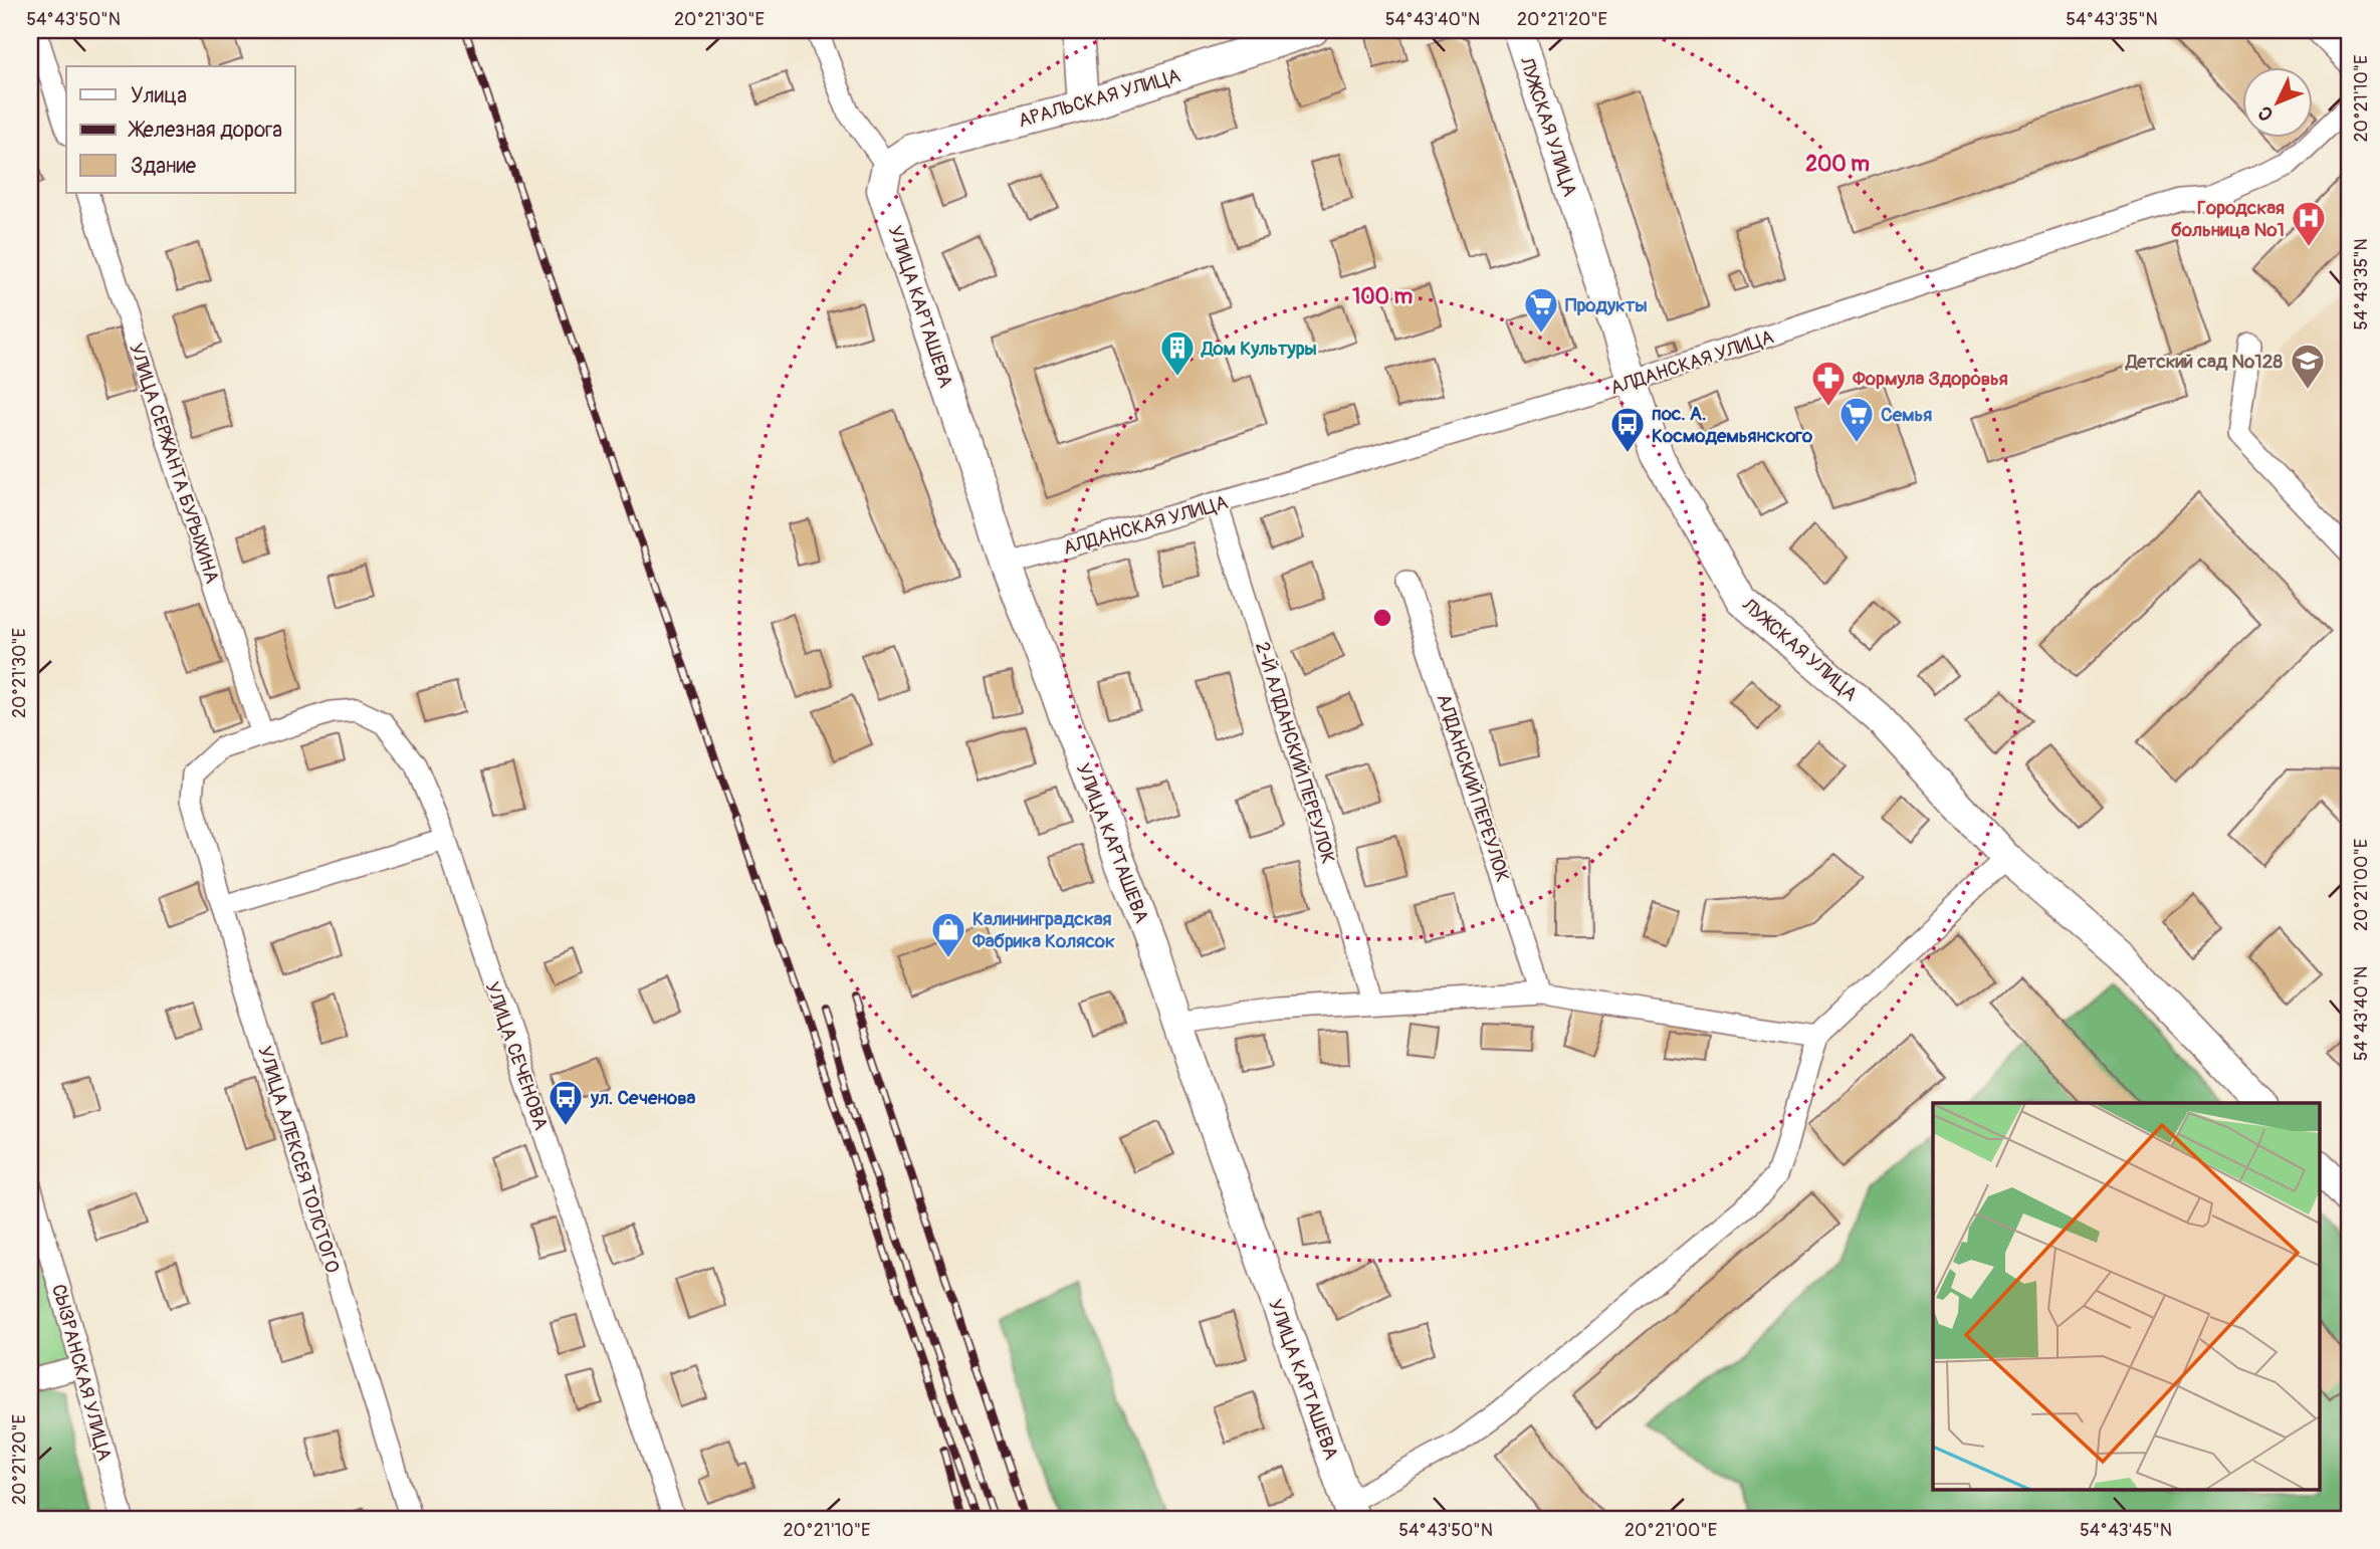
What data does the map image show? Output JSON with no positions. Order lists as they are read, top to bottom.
{
  "streets": {
    "main road": ["АРАЛЬСКАЯ УЛИЦА", "ЛУЖСКАЯ УЛИЦА", "УЛИЦА КАРТАШЕВА"],
    "street": [
      "АЛДАНСКАЯ УЛИЦА",
      "УЛИЦА СЕРЖАНТА БУРЫХИНА",
      "2-Й АЛДАНСКИЙ ПЕРЕУЛОК",
      "АЛДАНСКИЙ ПЕРЕУЛОК",
      "УЛИЦА СЕЧЕНОВА",
      "УЛИЦА АЛЕКСЕЯ ТОЛСТОГО",
      "СЫЗРАНСКАЯ УЛИЦА"
    ]
  },
  "crossings": [
    ["АРАЛЬСКАЯ УЛИЦА", "УЛИЦА КАРТАШЕВА"],
    ["ЛУЖСКАЯ УЛИЦА", "АЛДАНСКАЯ УЛИЦА"],
    ["УЛИЦА КАРТАШЕВА", "АЛДАНСКАЯ УЛИЦА"],
    ["АЛДАНСКАЯ УЛИЦА", "2-Й АЛДАНСКИЙ ПЕРЕУЛОК"],
    ["УЛИЦА СЕРЖАНТА БУРЫХИНА", "УЛИЦА СЕЧЕНОВА"],
    ["УЛИЦА СЕЧЕНОВА", "УЛИЦА АЛЕКСЕЯ ТОЛСТОГО"]
  ],
  "places": {
    "hospital": ["Городская больница №1"],
    "supermarket": ["Продукты", "Семья"],
    "building": ["Дом Культуры"],
    "school or university": ["Детский сад №128"],
    "pharmacy": ["Формула Здоровья"],
    "bus stop": ["пос. А. Космодемьянского", "ул. Сеченова"],
    "shop": ["Калининградская Фабрика Колясок"]
  },
  "legend": ["Улица", "Железная дорога", "Здание"],
  "north": "bottom left",
  "coordinates": [
    "54°43'50\"N",
    "20°21'30\"E",
    "54°43'40\"N",
    "20°21'20\"E",
    "54°43'35\"N",
    "20°21'10\"E",
    "20°21'00\"E",
    "54°43'45\"N"
  ],
  "rings": ["200 m", "100 m"]
}
